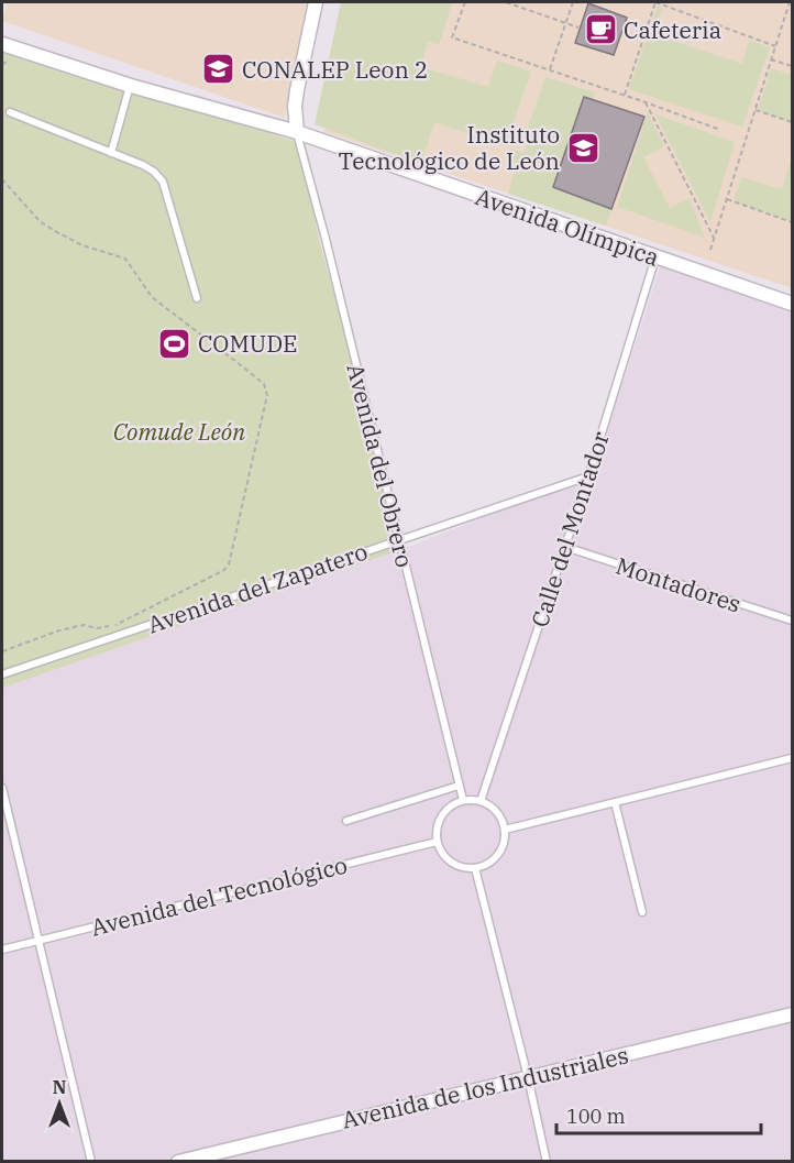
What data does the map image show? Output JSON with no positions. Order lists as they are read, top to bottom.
{
  "streets": {
    "street": ["Avenida Olímpica", "Avenida de los Industriales"],
    "lane": [
      "Avenida del Obrero",
      "Calle del Montador",
      "Montadores",
      "Avenida del Zapatero",
      "Avenida del Tecnológico"
    ]
  },
  "crossings": [
    ["Avenida Olímpica", "Avenida del Obrero"],
    ["Avenida Olímpica", "Calle del Montador"],
    ["Avenida del Obrero", "Calle del Montador"],
    ["Avenida del Obrero", "Avenida del Zapatero"],
    ["Avenida del Obrero", "Avenida del Tecnológico"],
    ["Calle del Montador", "Montadores"],
    ["Calle del Montador", "Avenida del Zapatero"],
    ["Calle del Montador", "Avenida del Tecnológico"]
  ],
  "parks": ["Comude León"],
  "places": {
    "cafe": ["Cafeteria"],
    "school or university": ["CONALEP Leon 2", "Instituto Tecnológico de León"],
    "sports": ["COMUDE"]
  },
  "scale_bar": "100 m",
  "north": "top"
}
